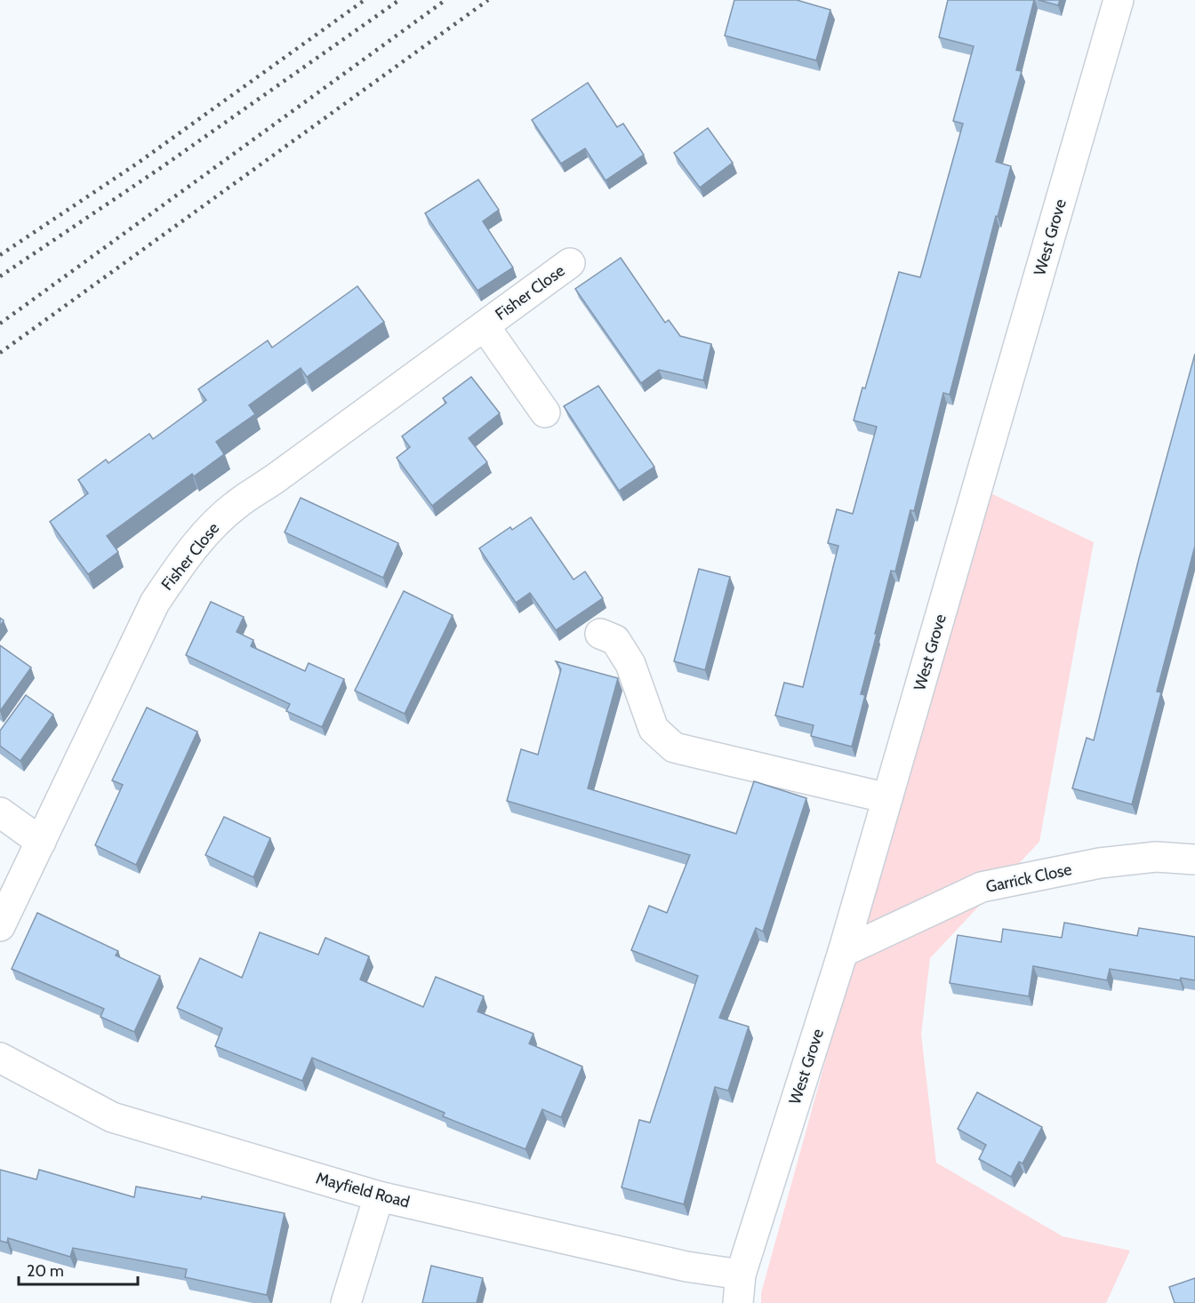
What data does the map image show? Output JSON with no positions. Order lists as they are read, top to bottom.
{
  "streets": {
    "street": [
      "West Grove",
      "Fisher Close",
      "Garrick Close",
      "Mayfield Road"
    ]
  },
  "crossings": [
    ["West Grove", "Garrick Close"],
    ["West Grove", "Mayfield Road"]
  ],
  "scale_bar": "20 m"
}
